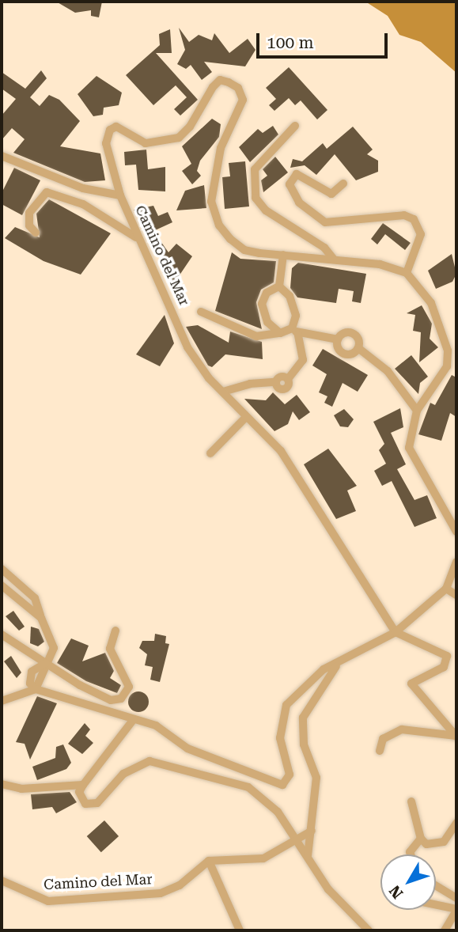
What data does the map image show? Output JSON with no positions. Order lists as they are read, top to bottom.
{
  "streets": {
    "street": ["Camino del Mar"]
  },
  "scale_bar": "100 m",
  "north": "bottom left"
}
